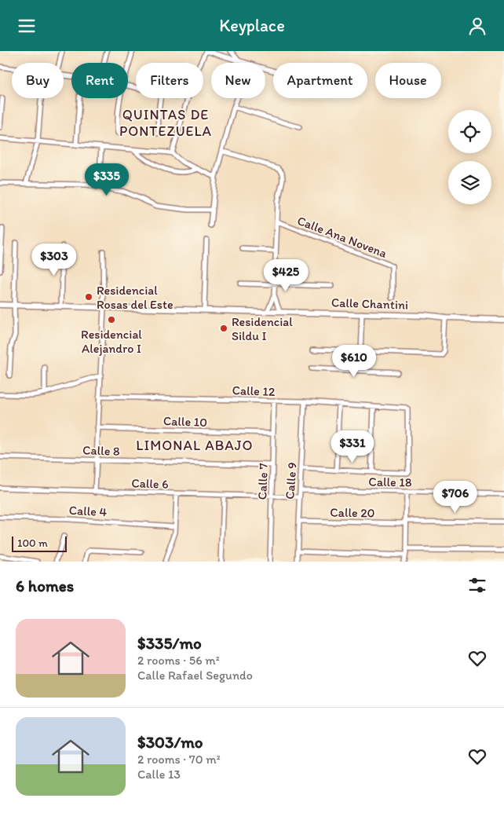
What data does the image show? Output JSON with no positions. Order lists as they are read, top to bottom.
{
  "streets": {
    "street": [
      "Calle Ana Novena",
      "Calle Chantini",
      "Calle 12",
      "Calle 10",
      "Calle 8",
      "Calle 9",
      "Calle 7",
      "Calle 18",
      "Calle 6",
      "Calle 4",
      "Calle 20"
    ]
  },
  "crossings": [
    ["Calle 12", "Calle 9"],
    ["Calle 12", "Calle 7"],
    ["Calle 10", "Calle 7"],
    ["Calle 8", "Calle 7"],
    ["Calle 9", "Calle 18"],
    ["Calle 9", "Calle 6"],
    ["Calle 9", "Calle 20"],
    ["Calle 7", "Calle 6"]
  ],
  "districts": ["QUINTAS DE PONTEZUELA", "LIMONAL ABAJO"],
  "places": ["Residencial Rosas del Este", "Residencial Alejandro I", "Residencial Sildu I"],
  "scale_bar": "100 m",
  "page": {
    "header": "Keyplace",
    "chip": [
      "Buy",
      "Rent",
      "Filters",
      "New",
      "Apartment",
      "House"
    ],
    "price": [
      "$335",
      "$303",
      "$425",
      "$610",
      "$331",
      "$706"
    ],
    "scale": "100 m",
    "heading": "6 homes",
    "list": [
      {
        "name": "$335/mo",
        "note": "2 rooms · 56 m² · Calle Rafael Segundo"
      },
      {
        "name": "$303/mo",
        "note": "2 rooms · 70 m² · Calle 13"
      }
    ]
  }
}
